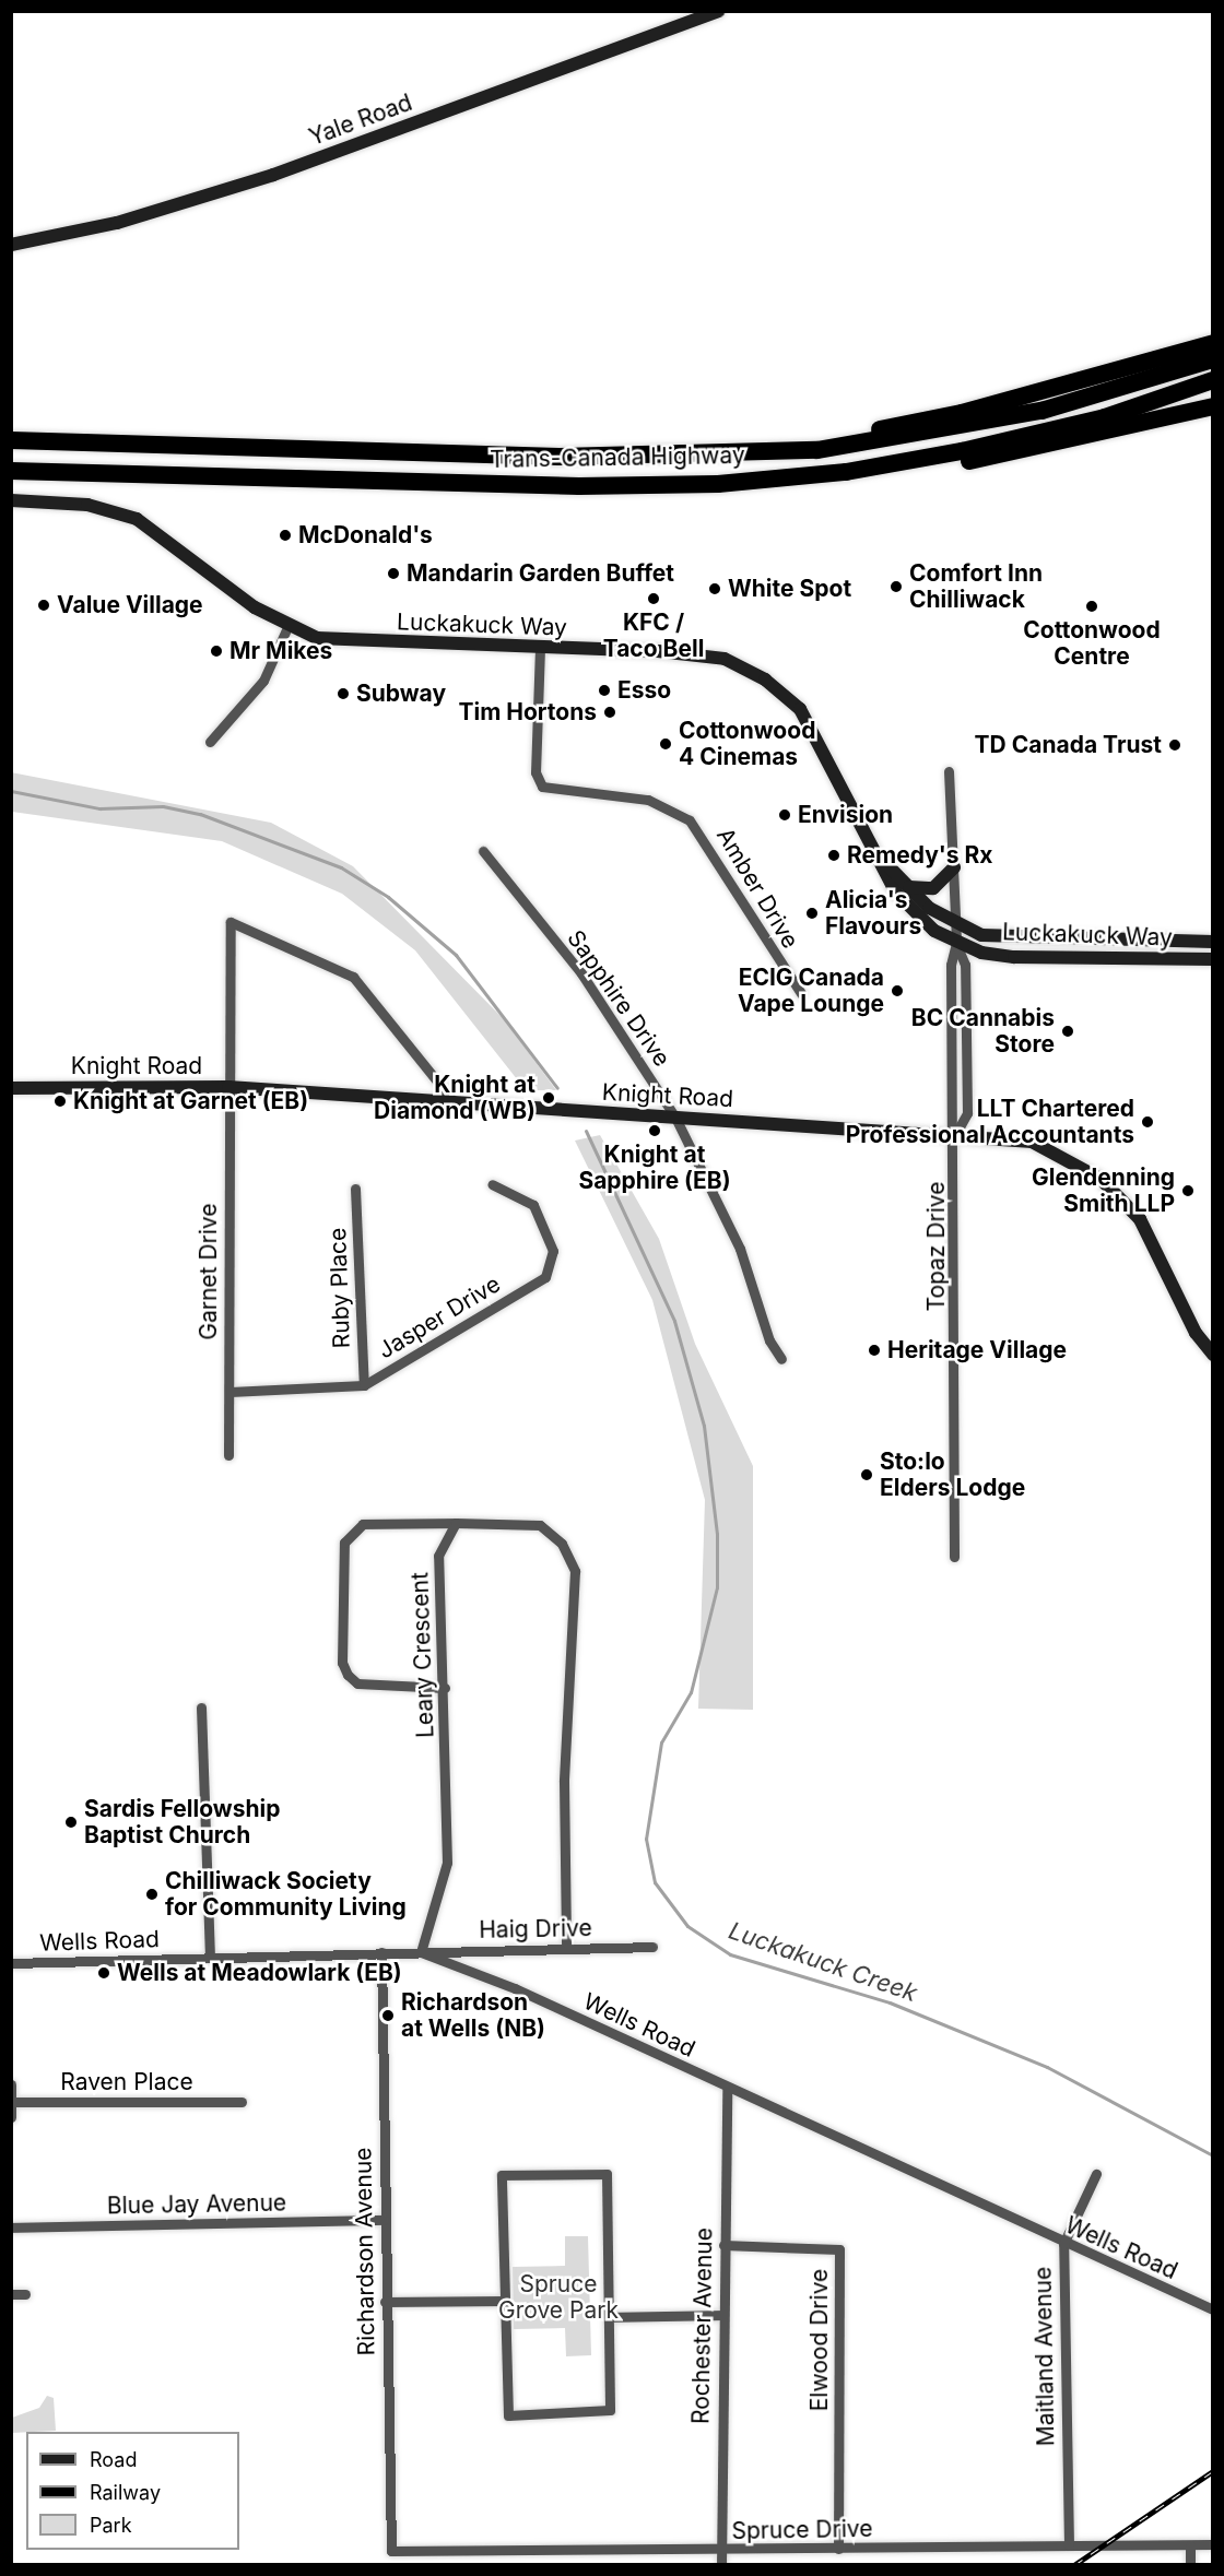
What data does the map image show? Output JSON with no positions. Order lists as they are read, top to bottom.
{
  "streets": {
    "highway": ["Trans-Canada Highway"],
    "street": [
      "Yale Road",
      "Luckakuck Way",
      "Amber Drive",
      "Sapphire Drive",
      "Knight Road",
      "Topaz Drive",
      "Garnet Drive",
      "Ruby Place",
      "Jasper Drive",
      "Leary Crescent",
      "Haig Drive",
      "Wells Road",
      "Raven Place",
      "Blue Jay Avenue",
      "Richardson Avenue",
      "Rochester Avenue",
      "Elwood Drive",
      "Maitland Avenue",
      "Spruce Drive"
    ]
  },
  "crossings": [
    ["Luckakuck Way", "Amber Drive"],
    ["Luckakuck Way", "Topaz Drive"],
    ["Sapphire Drive", "Knight Road"],
    ["Knight Road", "Topaz Drive"],
    ["Knight Road", "Garnet Drive"],
    ["Garnet Drive", "Jasper Drive"],
    ["Ruby Place", "Jasper Drive"],
    ["Leary Crescent", "Haig Drive"],
    ["Leary Crescent", "Wells Road"],
    ["Haig Drive", "Wells Road"],
    ["Wells Road", "Richardson Avenue"],
    ["Wells Road", "Rochester Avenue"],
    ["Wells Road", "Maitland Avenue"],
    ["Blue Jay Avenue", "Richardson Avenue"],
    ["Richardson Avenue", "Spruce Drive"],
    ["Rochester Avenue", "Elwood Drive"],
    ["Rochester Avenue", "Spruce Drive"],
    ["Elwood Drive", "Spruce Drive"],
    ["Maitland Avenue", "Spruce Drive"]
  ],
  "water": ["Luckakuck Creek"],
  "parks": ["Spruce Grove Park"],
  "places": [
    "McDonald's",
    "Mandarin Garden Buffet",
    "Comfort Inn Chilliwack",
    "White Spot",
    "KFC / Taco Bell",
    "Value Village",
    "Cottonwood Centre",
    "Mr Mikes",
    "Esso",
    "Subway",
    "Tim Hortons",
    "Cottonwood 4 Cinemas",
    "TD Canada Trust",
    "Envision",
    "Remedy's Rx",
    "Alicia's Flavours",
    "ECIG Canada Vape Lounge",
    "BC Cannabis Store",
    "Knight at Diamond (WB)",
    "Knight at Garnet (EB)",
    "LLT Chartered Professional Accountants",
    "Knight at Sapphire (EB)",
    "Glendenning Smith LLP",
    "Heritage Village",
    "Sto:lo Elders Lodge",
    "Sardis Fellowship Baptist Church",
    "Chilliwack Society for Community Living",
    "Wells at Meadowlark (EB)",
    "Richardson at Wells (NB)"
  ],
  "legend": ["Road", "Railway", "Park"]
}
